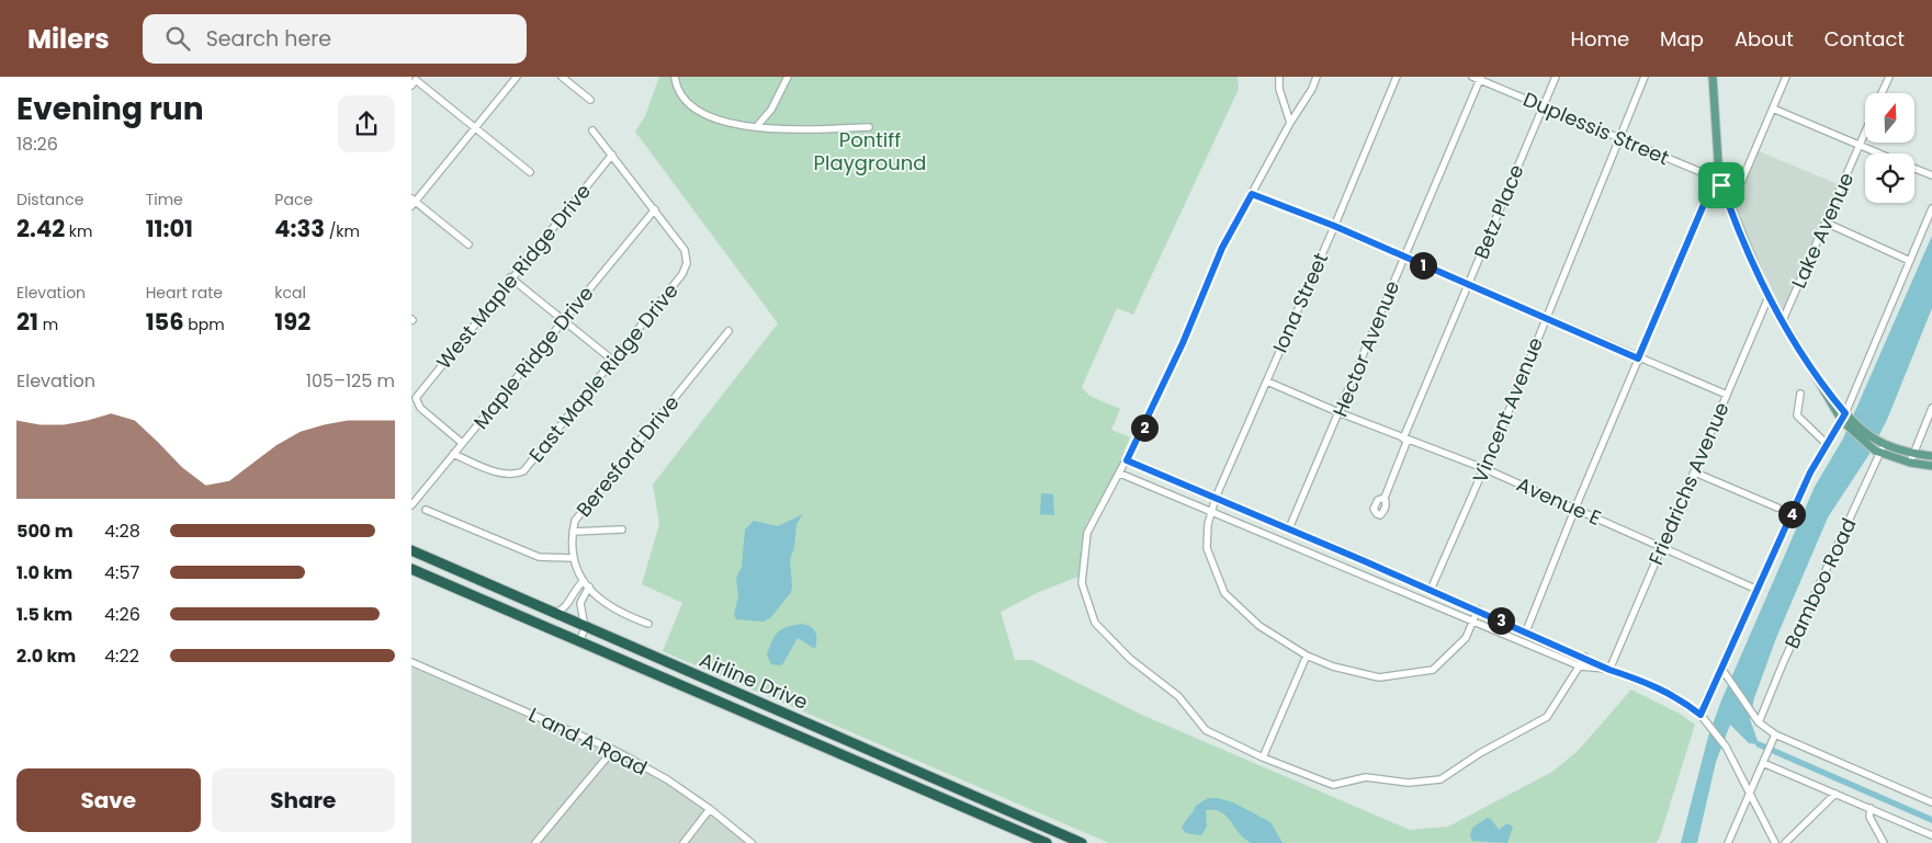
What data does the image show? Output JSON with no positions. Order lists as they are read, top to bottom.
{
  "streets": {
    "highway": ["Airline Drive"],
    "street": [
      "Duplessis Street",
      "Betz Place",
      "Lake Avenue",
      "West Maple Ridge Drive",
      "Iona Street",
      "Hector Avenue",
      "Maple Ridge Drive",
      "East Maple Ridge Drive",
      "Vincent Avenue",
      "Beresford Drive",
      "Friedrichs Avenue",
      "Avenue E",
      "Bamboo Road",
      "L and A Road"
    ]
  },
  "crossings": [
    ["Duplessis Street", "Betz Place"],
    ["Duplessis Street", "Hector Avenue"],
    ["Duplessis Street", "Vincent Avenue"],
    ["Betz Place", "Avenue E"],
    ["West Maple Ridge Drive", "Maple Ridge Drive"],
    ["Iona Street", "Avenue E"],
    ["Hector Avenue", "Avenue E"],
    ["Maple Ridge Drive", "East Maple Ridge Drive"],
    ["Vincent Avenue", "Avenue E"],
    ["Friedrichs Avenue", "Avenue E"]
  ],
  "parks": ["Pontiff Playground"],
  "north": "top",
  "page": {
    "header": "Milers",
    "search": "Search here",
    "nav": [
      "Home",
      "Map",
      "About",
      "Contact"
    ],
    "heading": ["Evening run", "18:26"],
    "stats": [
      ["Distance", "2.42 km"],
      ["Time", "11:01"],
      ["Pace", "4:33 /km"],
      ["Elevation", "21 m"],
      ["Heart rate", "156 bpm"],
      ["kcal", "192"]
    ],
    "pins": [
      "1",
      "2",
      "4",
      "3"
    ],
    "chart": ["Elevation", "105–125 m"],
    "list": [
      {
        "name": "500 m",
        "note": "4:28"
      },
      {
        "name": "1.0 km",
        "note": "4:57"
      },
      {
        "name": "1.5 km",
        "note": "4:26"
      },
      {
        "name": "2.0 km",
        "note": "4:22"
      }
    ],
    "buttons": ["Save", "Share"]
  }
}
